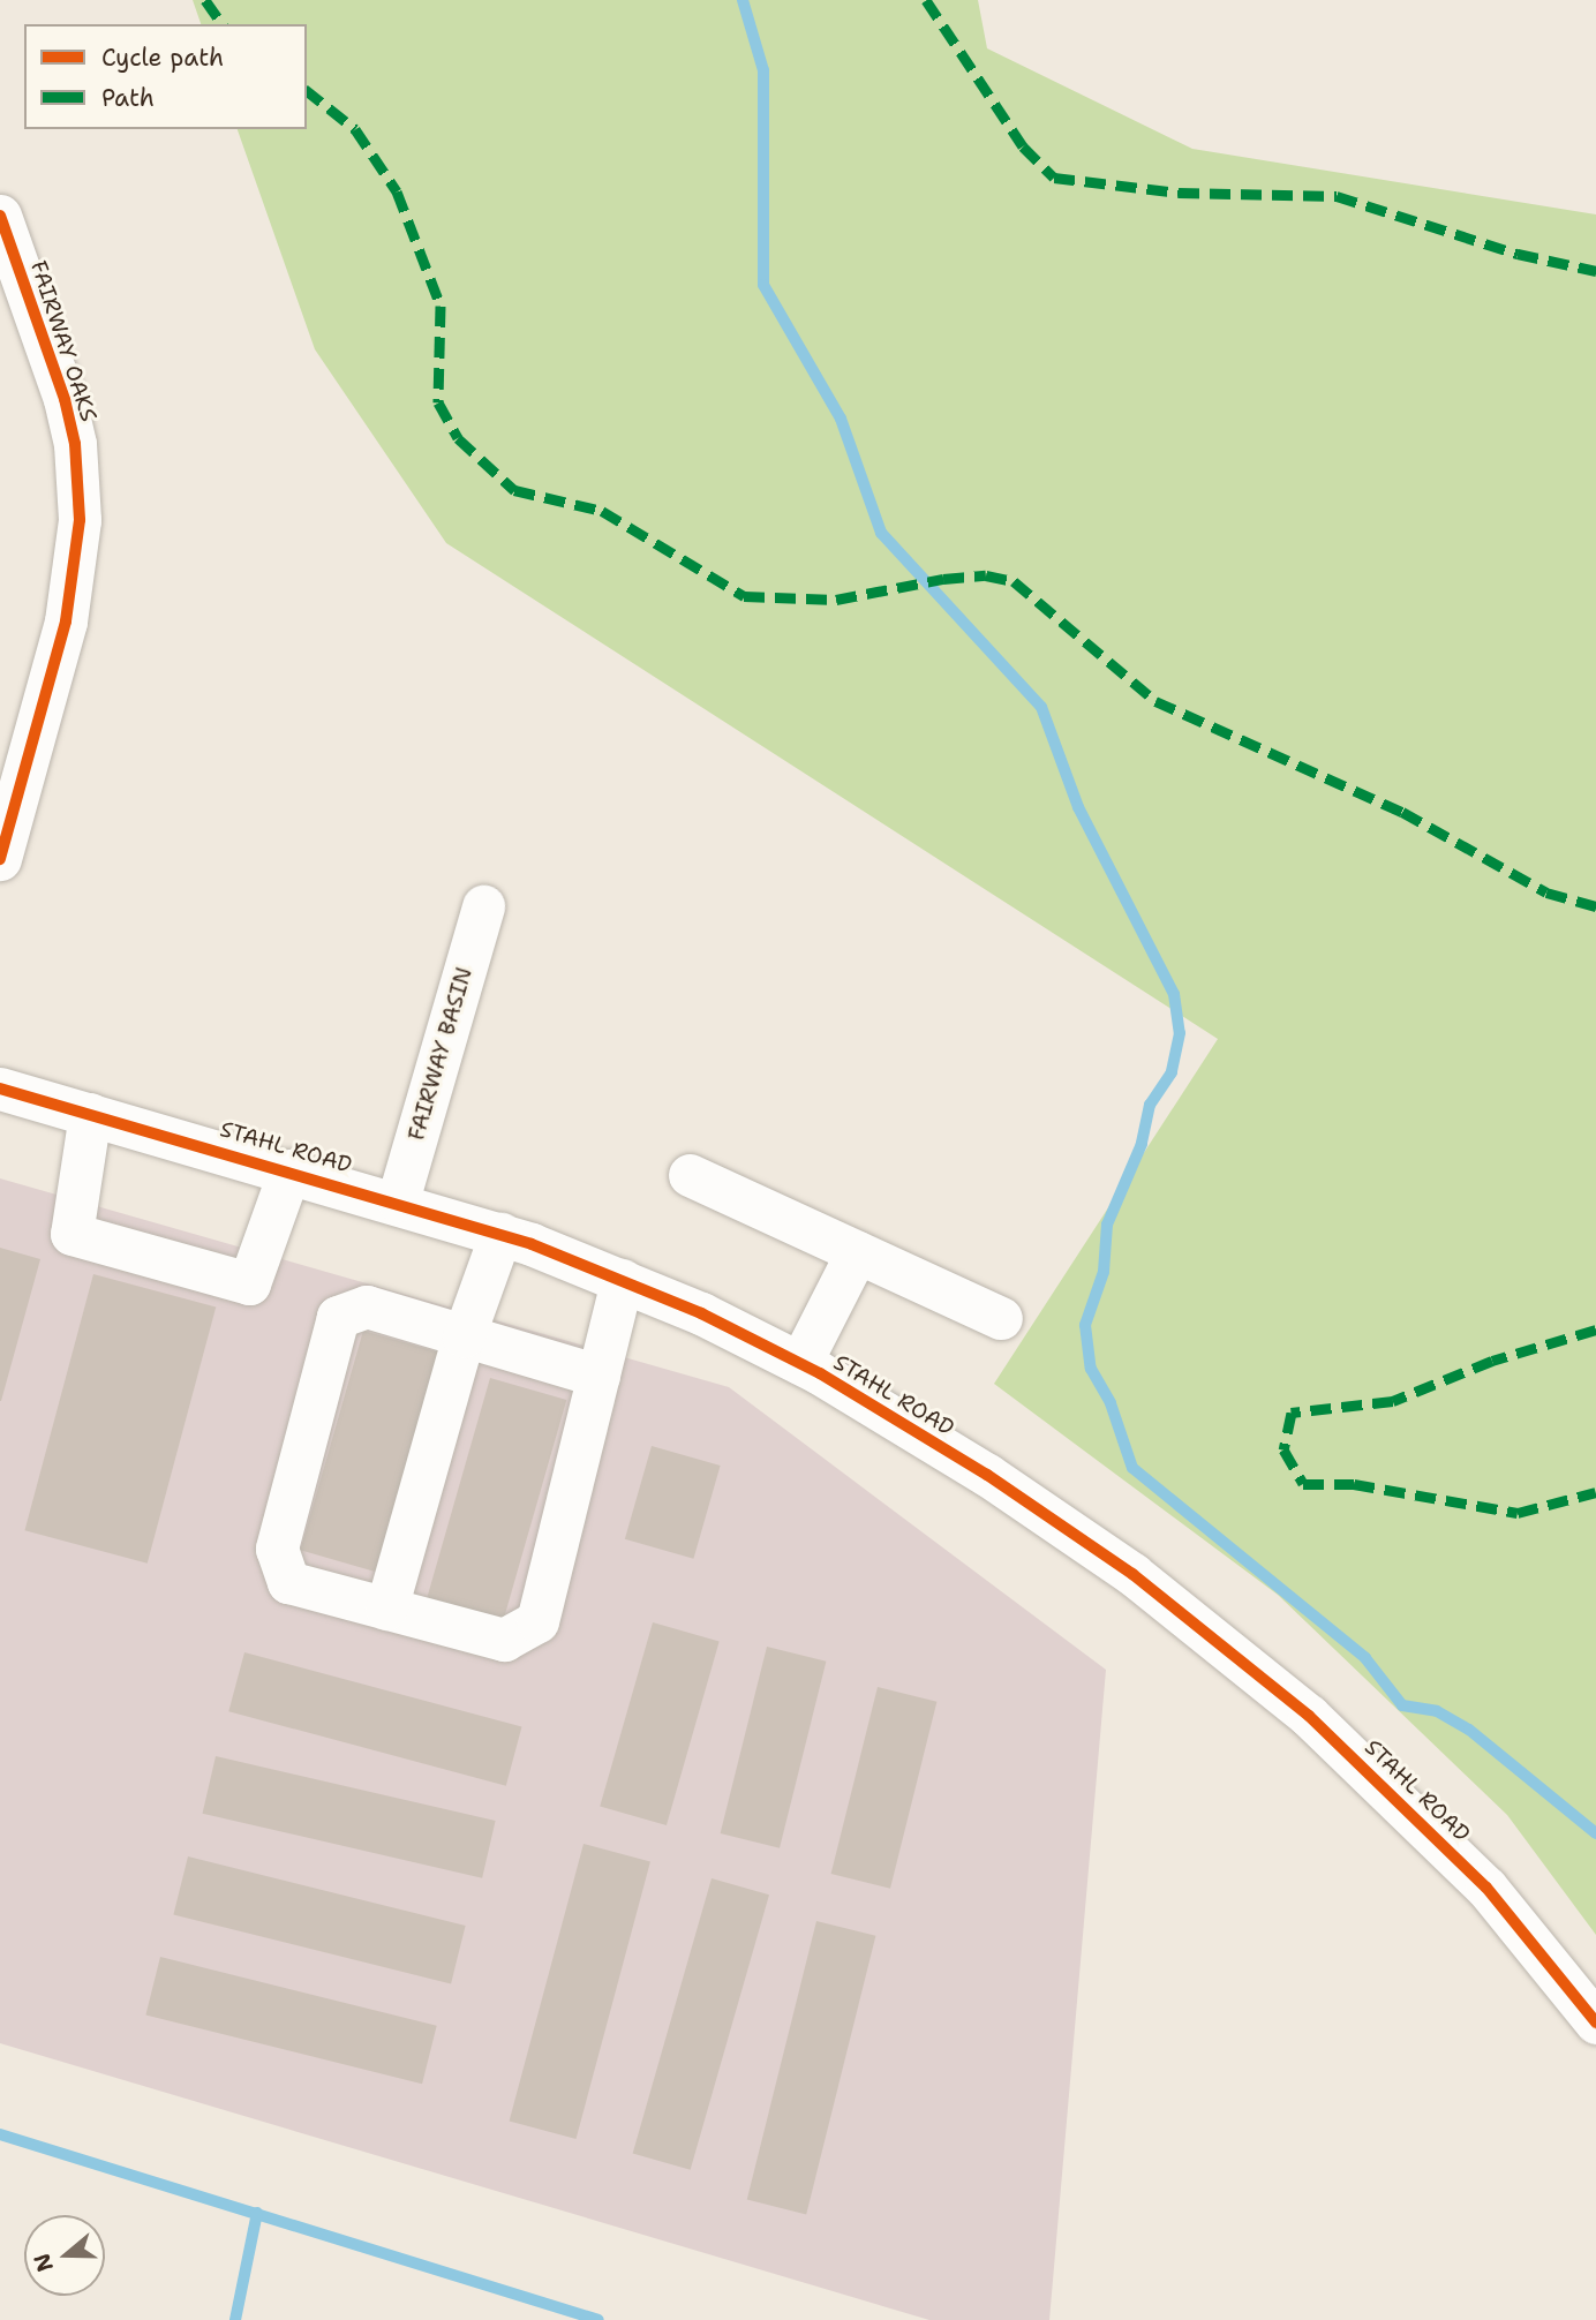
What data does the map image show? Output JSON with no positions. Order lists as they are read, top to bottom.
{
  "streets": {
    "street": ["FAIRWAY OAKS", "FAIRWAY BASIN", "STAHL ROAD"]
  },
  "crossings": [
    ["FAIRWAY BASIN", "STAHL ROAD"]
  ],
  "legend": ["Cycle path", "Path"],
  "north": "left"
}
